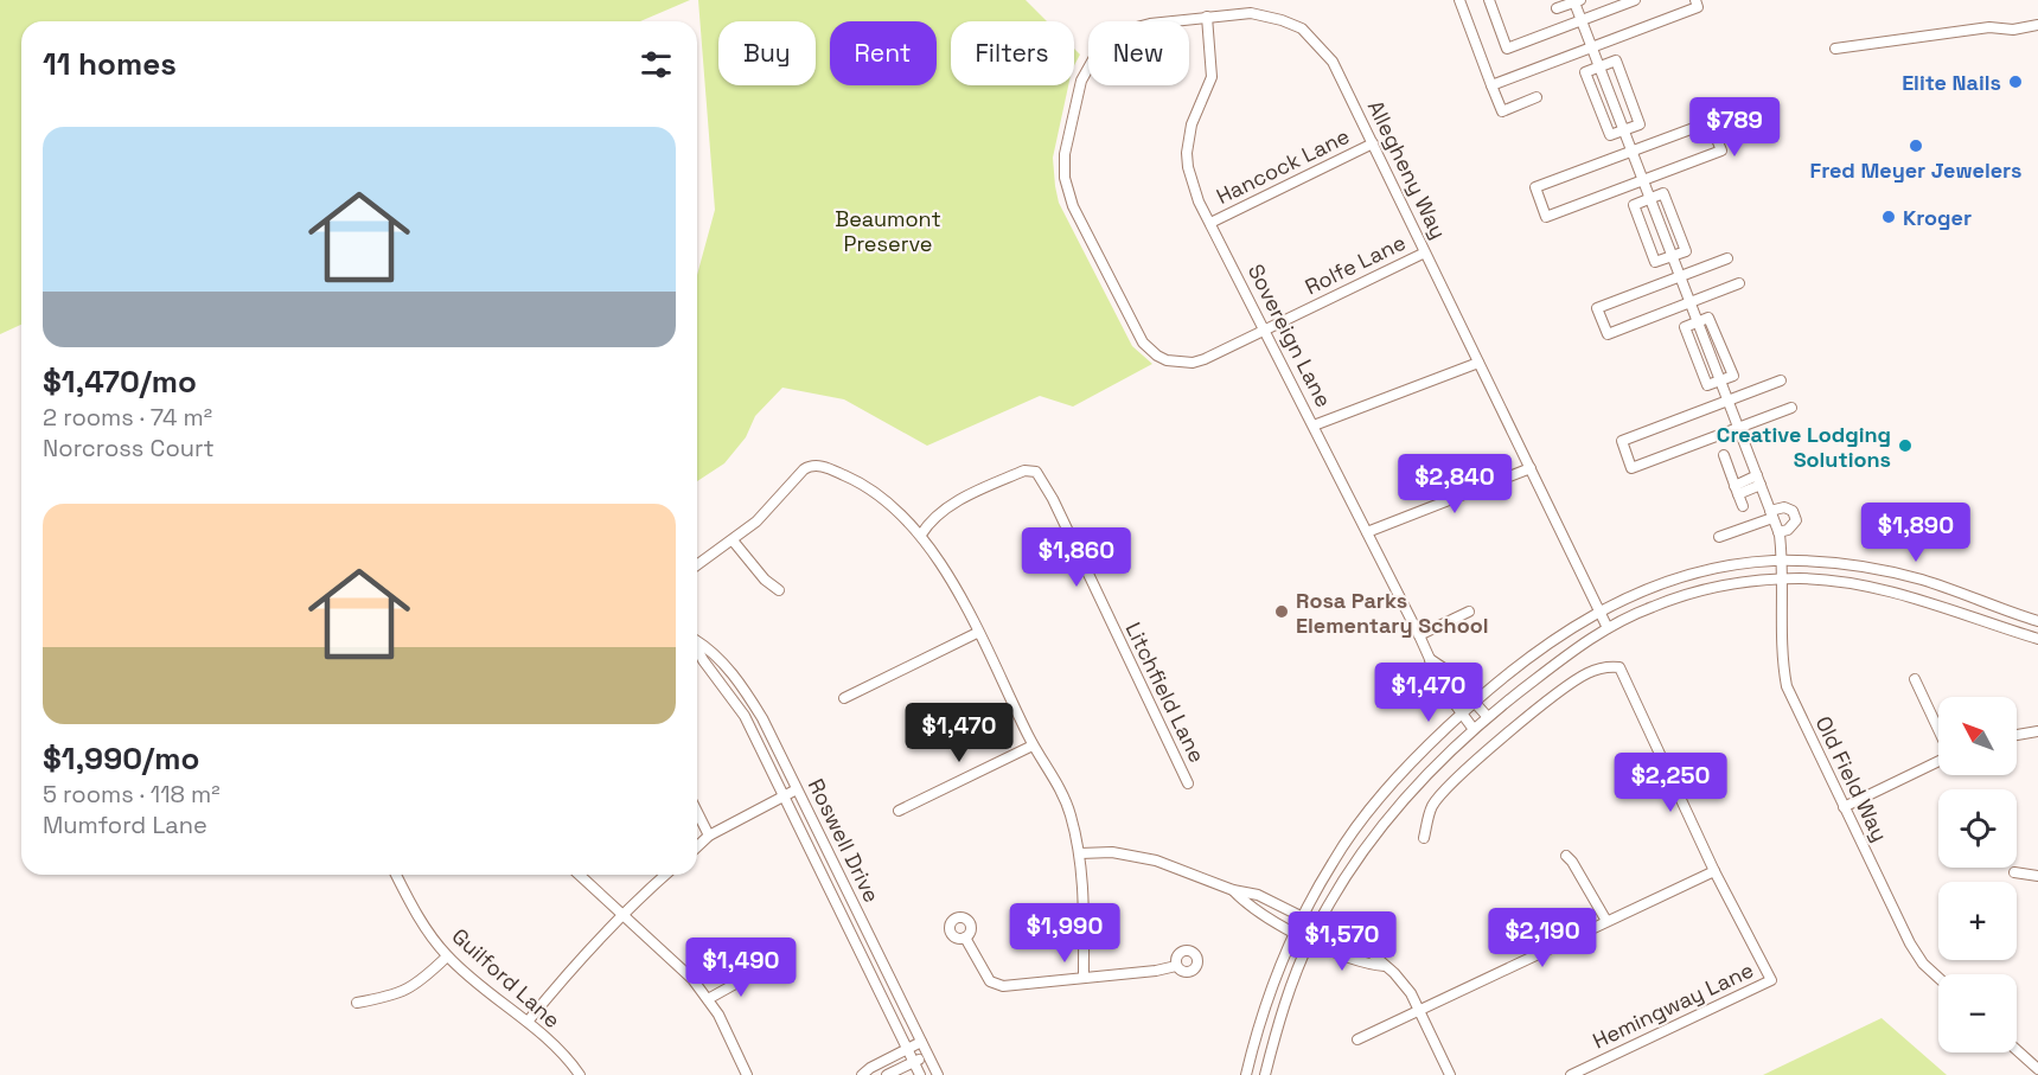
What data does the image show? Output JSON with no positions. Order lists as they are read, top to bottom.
{
  "streets": {
    "street": [
      "Hancock Lane",
      "Allegheny Way",
      "Rolfe Lane",
      "Sovereign Lane",
      "Litchfield Lane",
      "Old Field Way",
      "Roswell Drive",
      "Guilford Lane",
      "Hemingway Lane"
    ]
  },
  "crossings": [
    ["Hancock Lane", "Allegheny Way"],
    ["Hancock Lane", "Sovereign Lane"],
    ["Allegheny Way", "Rolfe Lane"],
    ["Allegheny Way", "Sovereign Lane"],
    ["Rolfe Lane", "Sovereign Lane"]
  ],
  "parks": ["Beaumont Preserve"],
  "places": [
    "Elite Nails",
    "Fred Meyer Jewelers",
    "Kroger",
    "Creative Lodging Solutions",
    "Rosa Parks Elementary School"
  ],
  "north": "top left",
  "page": {
    "chip": [
      "Buy",
      "Rent",
      "Filters",
      "New"
    ],
    "heading": "11 homes",
    "price": [
      "$789",
      "$2,840",
      "$1,890",
      "$1,860",
      "$1,470",
      "$1,470",
      "$2,250",
      "$1,990",
      "$2,190",
      "$1,570",
      "$1,490"
    ],
    "list": [
      {
        "name": "$1,470/mo",
        "note": "2 rooms · 74 m² · Norcross Court"
      },
      {
        "name": "$1,990/mo",
        "note": "5 rooms · 118 m² · Mumford Lane"
      }
    ],
    "map_buttons": ["+", "−"]
  }
}
